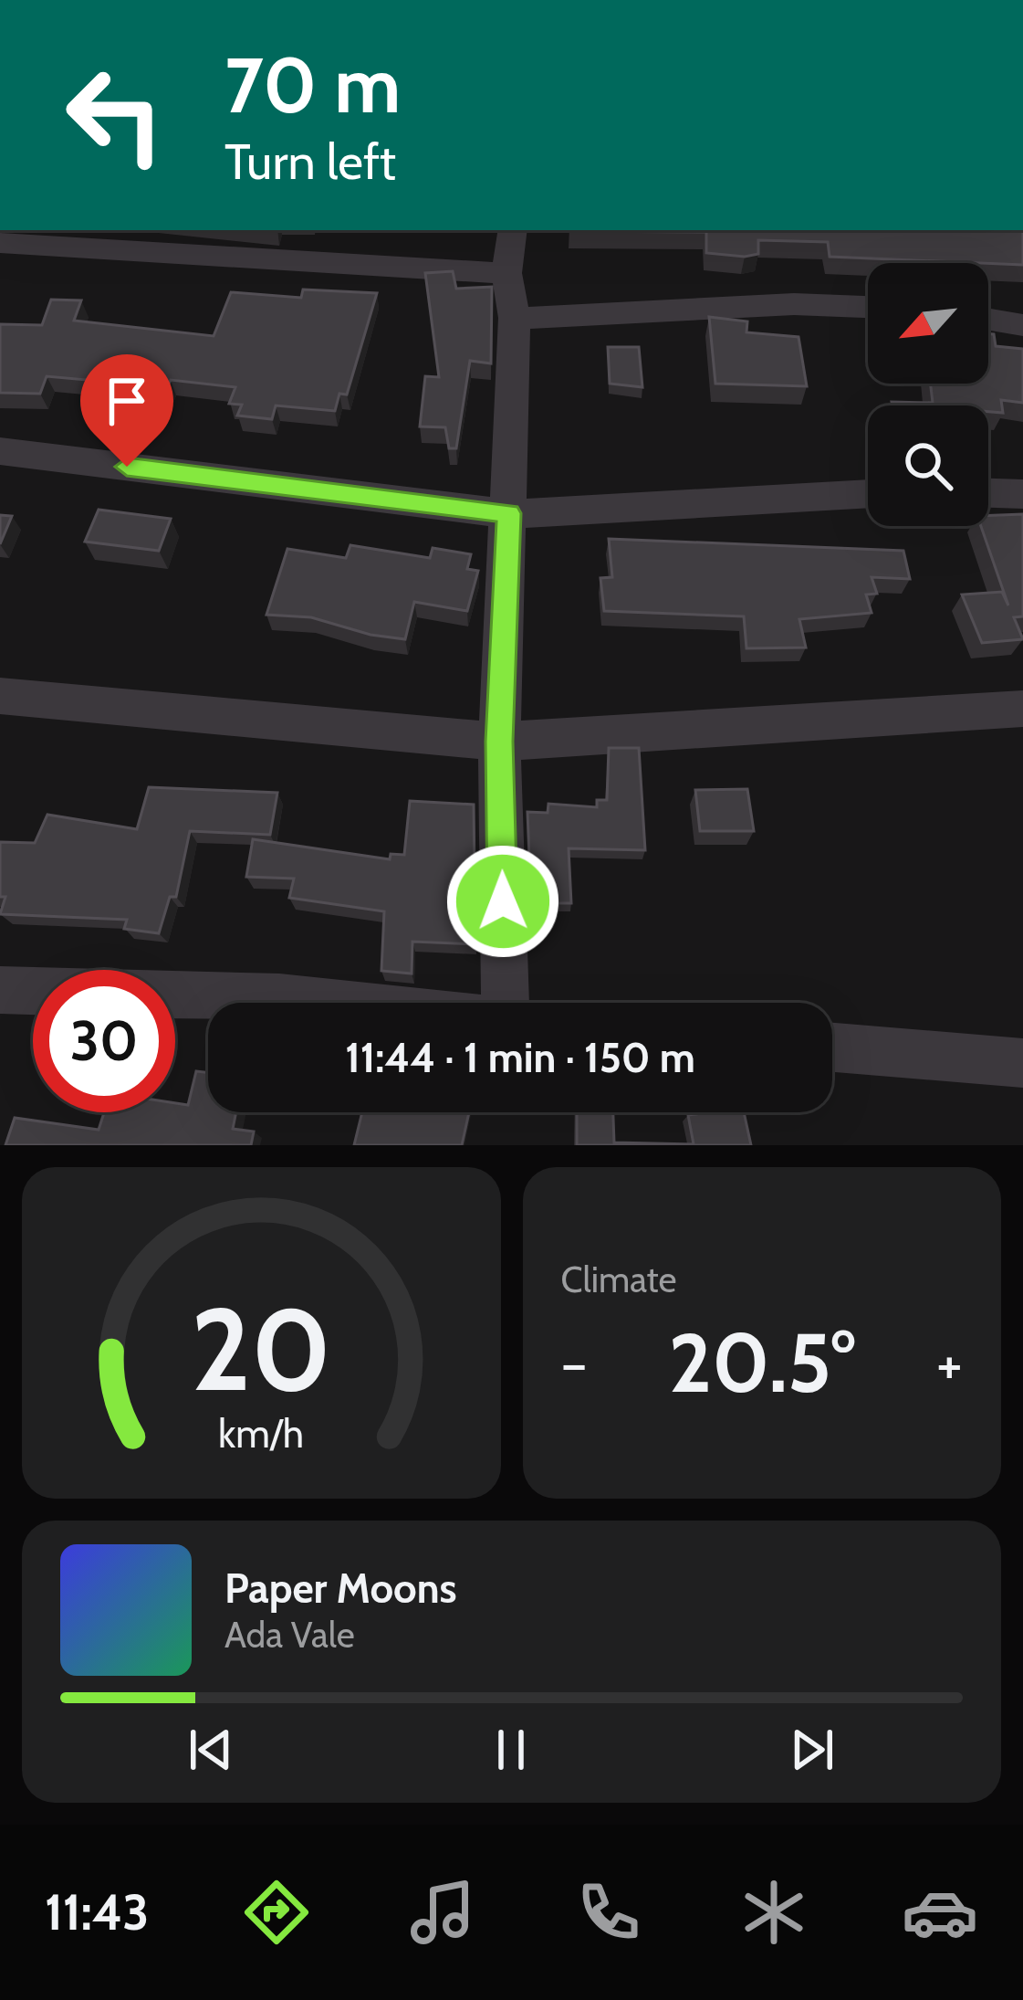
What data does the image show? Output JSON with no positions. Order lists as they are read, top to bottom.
{
  "north": "bottom left",
  "page": {
    "turn": ["70 m", "Turn left"],
    "limit": "30",
    "trip": "11:44 · 1 min · 150 m",
    "tile": "Climate",
    "heat": ["−", "20.5°", "+"],
    "song": ["Paper Moons", "Ada Vale"],
    "tabs": "11:43",
    "gauge": ["20", "km/h"]
  }
}
